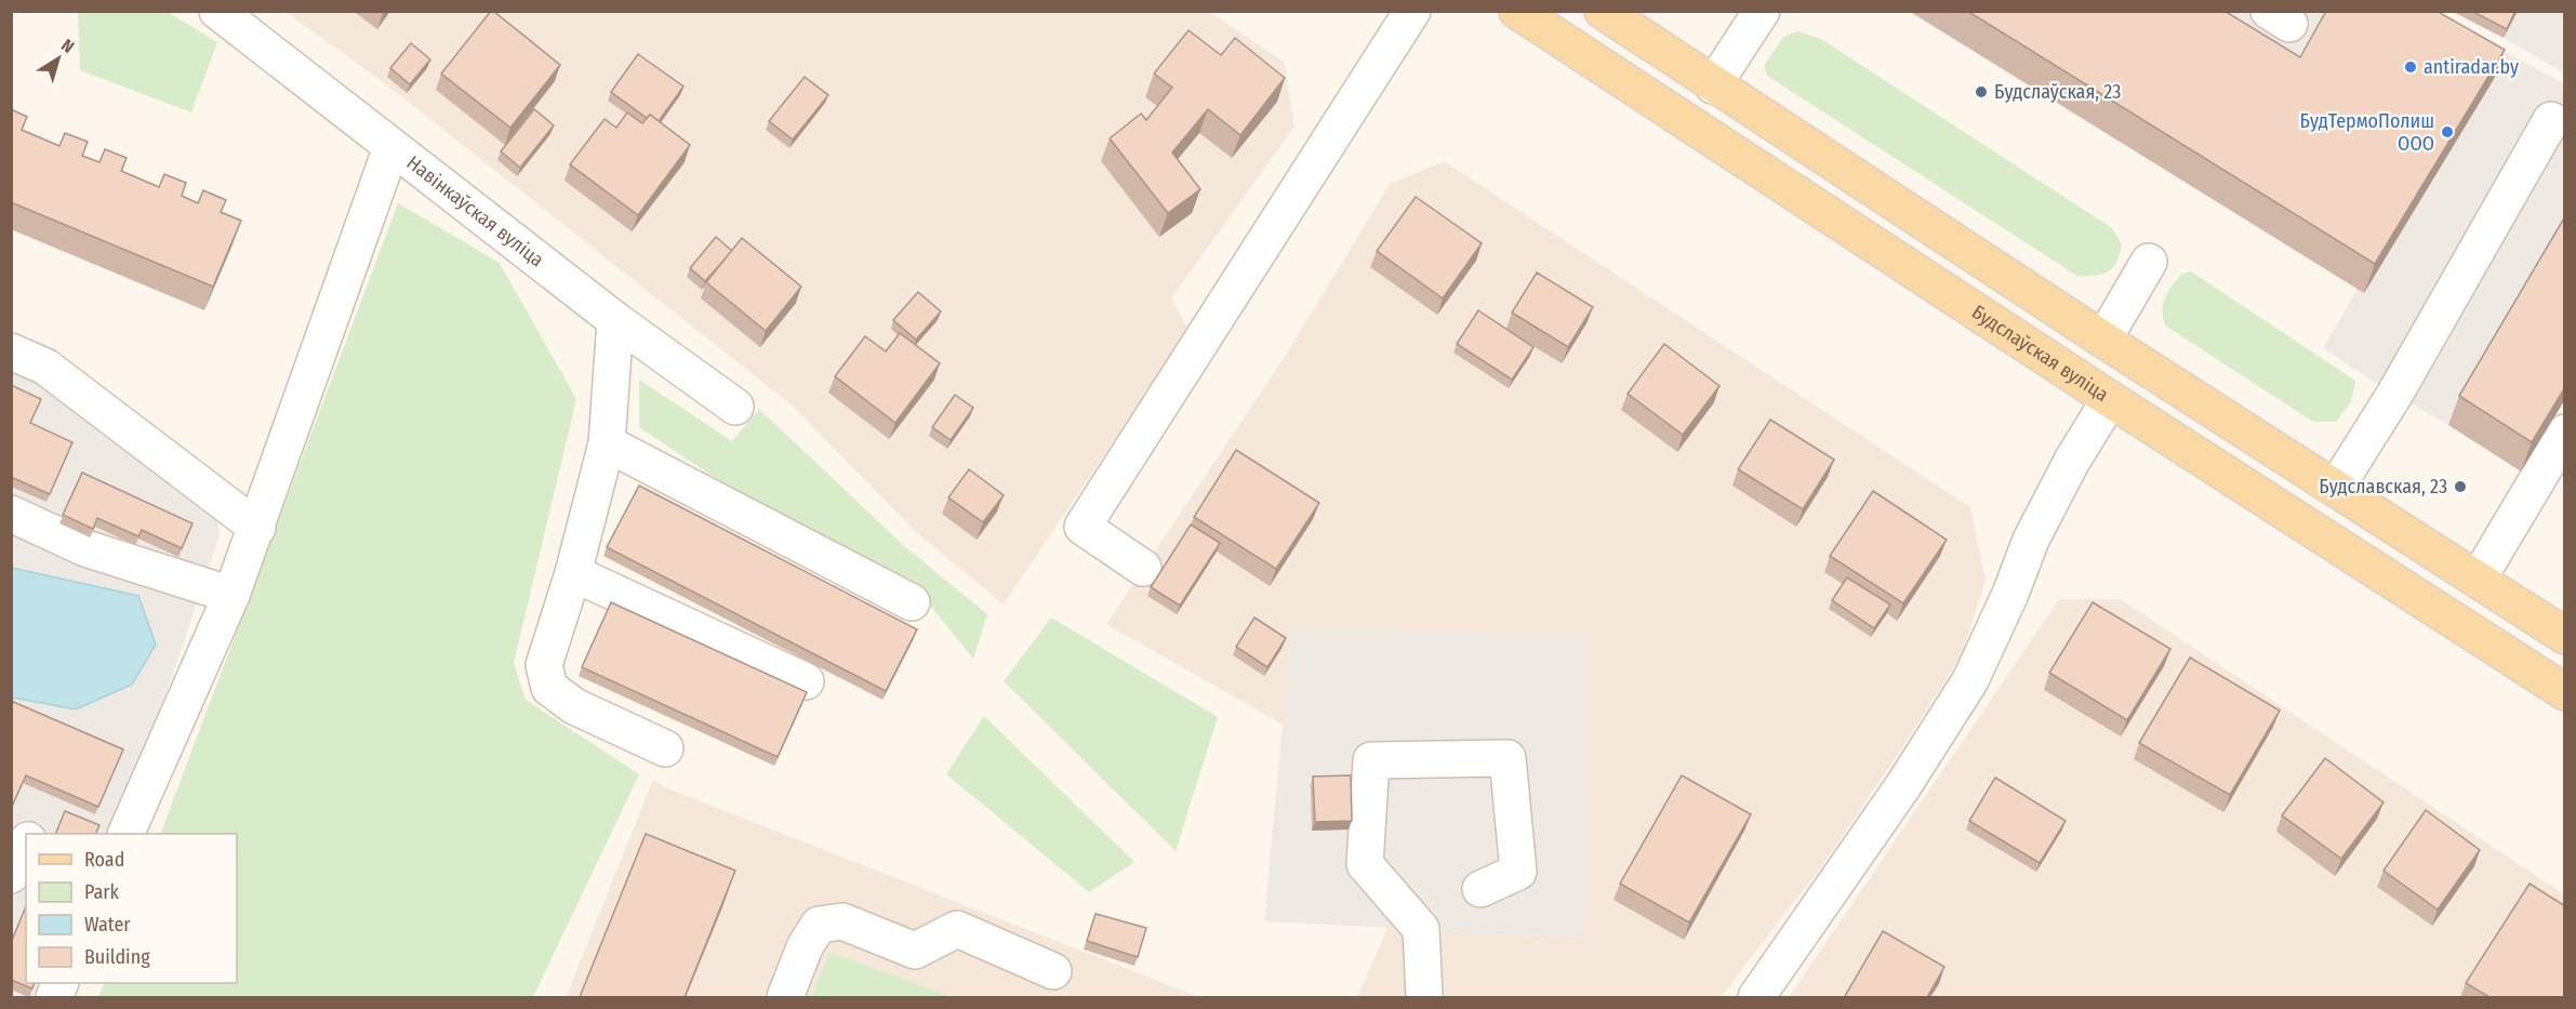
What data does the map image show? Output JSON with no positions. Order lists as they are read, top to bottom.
{
  "streets": {
    "main road": ["Будслаўская вуліца"],
    "street": ["Навінкаўская вуліца"]
  },
  "places": [
    "antiradar.by",
    "Будслаўская, 23",
    "БудТермоПолиш ООО",
    "Будславская, 23"
  ],
  "legend": [
    "Road",
    "Park",
    "Water",
    "Building"
  ],
  "north": "top right"
}
